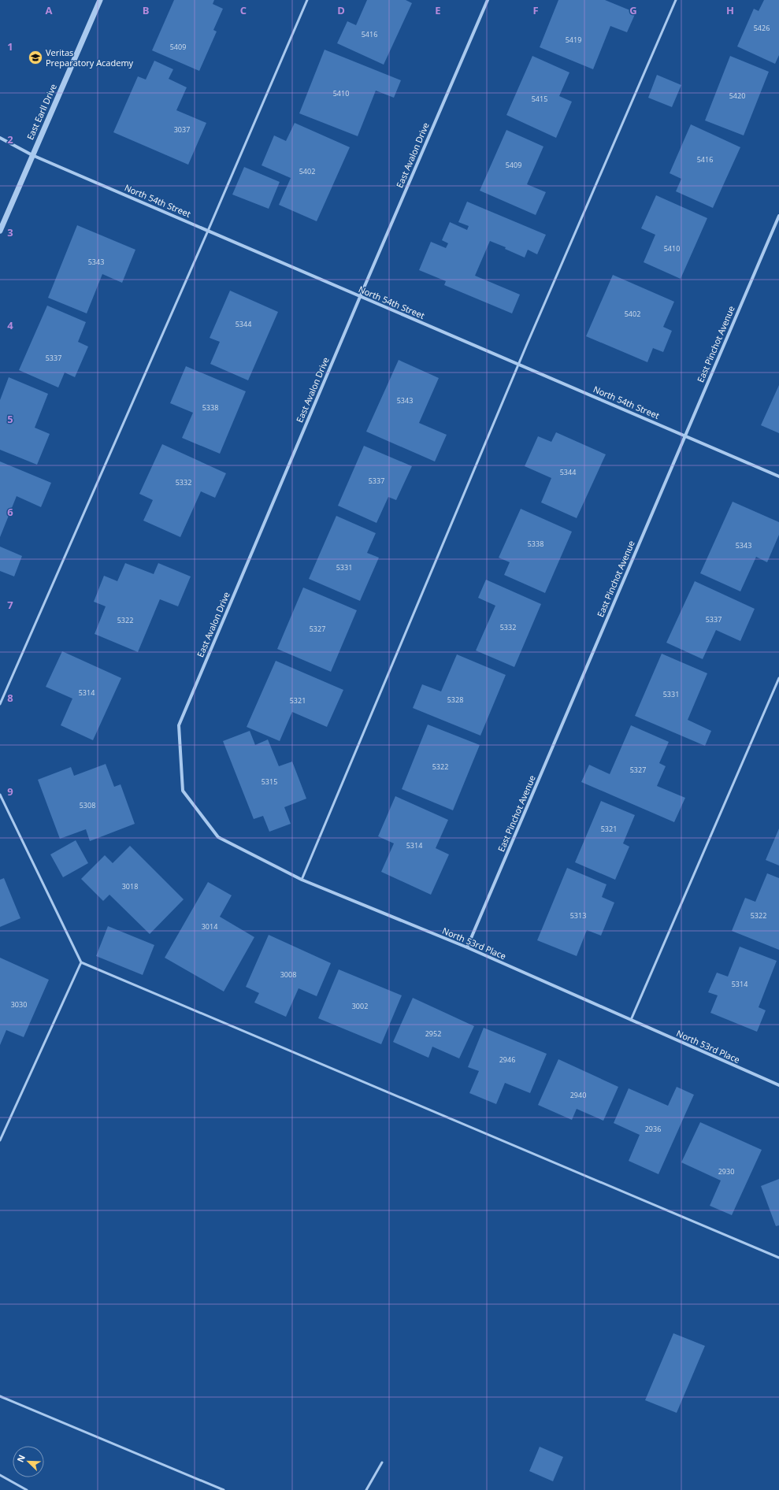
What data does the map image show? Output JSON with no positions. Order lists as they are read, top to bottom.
{
  "streets": {
    "street": [
      "East Earll Drive",
      "East Avalon Drive",
      "North 54th Street",
      "East Pinchot Avenue",
      "North 53rd Place"
    ]
  },
  "crossings": [
    ["East Earll Drive", "North 54th Street"],
    ["East Avalon Drive", "North 54th Street"],
    ["East Avalon Drive", "North 53rd Place"],
    ["North 54th Street", "East Pinchot Avenue"],
    ["East Pinchot Avenue", "North 53rd Place"]
  ],
  "places": {
    "school or university": ["Veritas Preparatory Academy"]
  },
  "house_numbers": [
    "5426",
    "5416",
    "5419",
    "5409",
    "5410",
    "5420",
    "5415",
    "3037",
    "5416",
    "5409",
    "5402",
    "5410",
    "5343",
    "5402",
    "5344",
    "5337",
    "5343",
    "5338",
    "5344",
    "5337",
    "5332",
    "5338",
    "5343",
    "5331",
    "5337",
    "5322",
    "5332",
    "5327",
    "5314",
    "5331",
    "5328",
    "5321",
    "5322",
    "5327",
    "5315",
    "5308",
    "5321",
    "5314",
    "3018",
    "5313",
    "5322",
    "3014",
    "3008",
    "5314",
    "3030",
    "3002",
    "2952",
    "2946",
    "2940",
    "2936",
    "2930"
  ],
  "north": "top left",
  "grid": {
    "columns": [
      "A",
      "B",
      "C",
      "D",
      "E",
      "F",
      "G",
      "H"
    ],
    "rows": [
      "1",
      "2",
      "3",
      "4",
      "5",
      "6",
      "7",
      "8",
      "9"
    ]
  }
}
